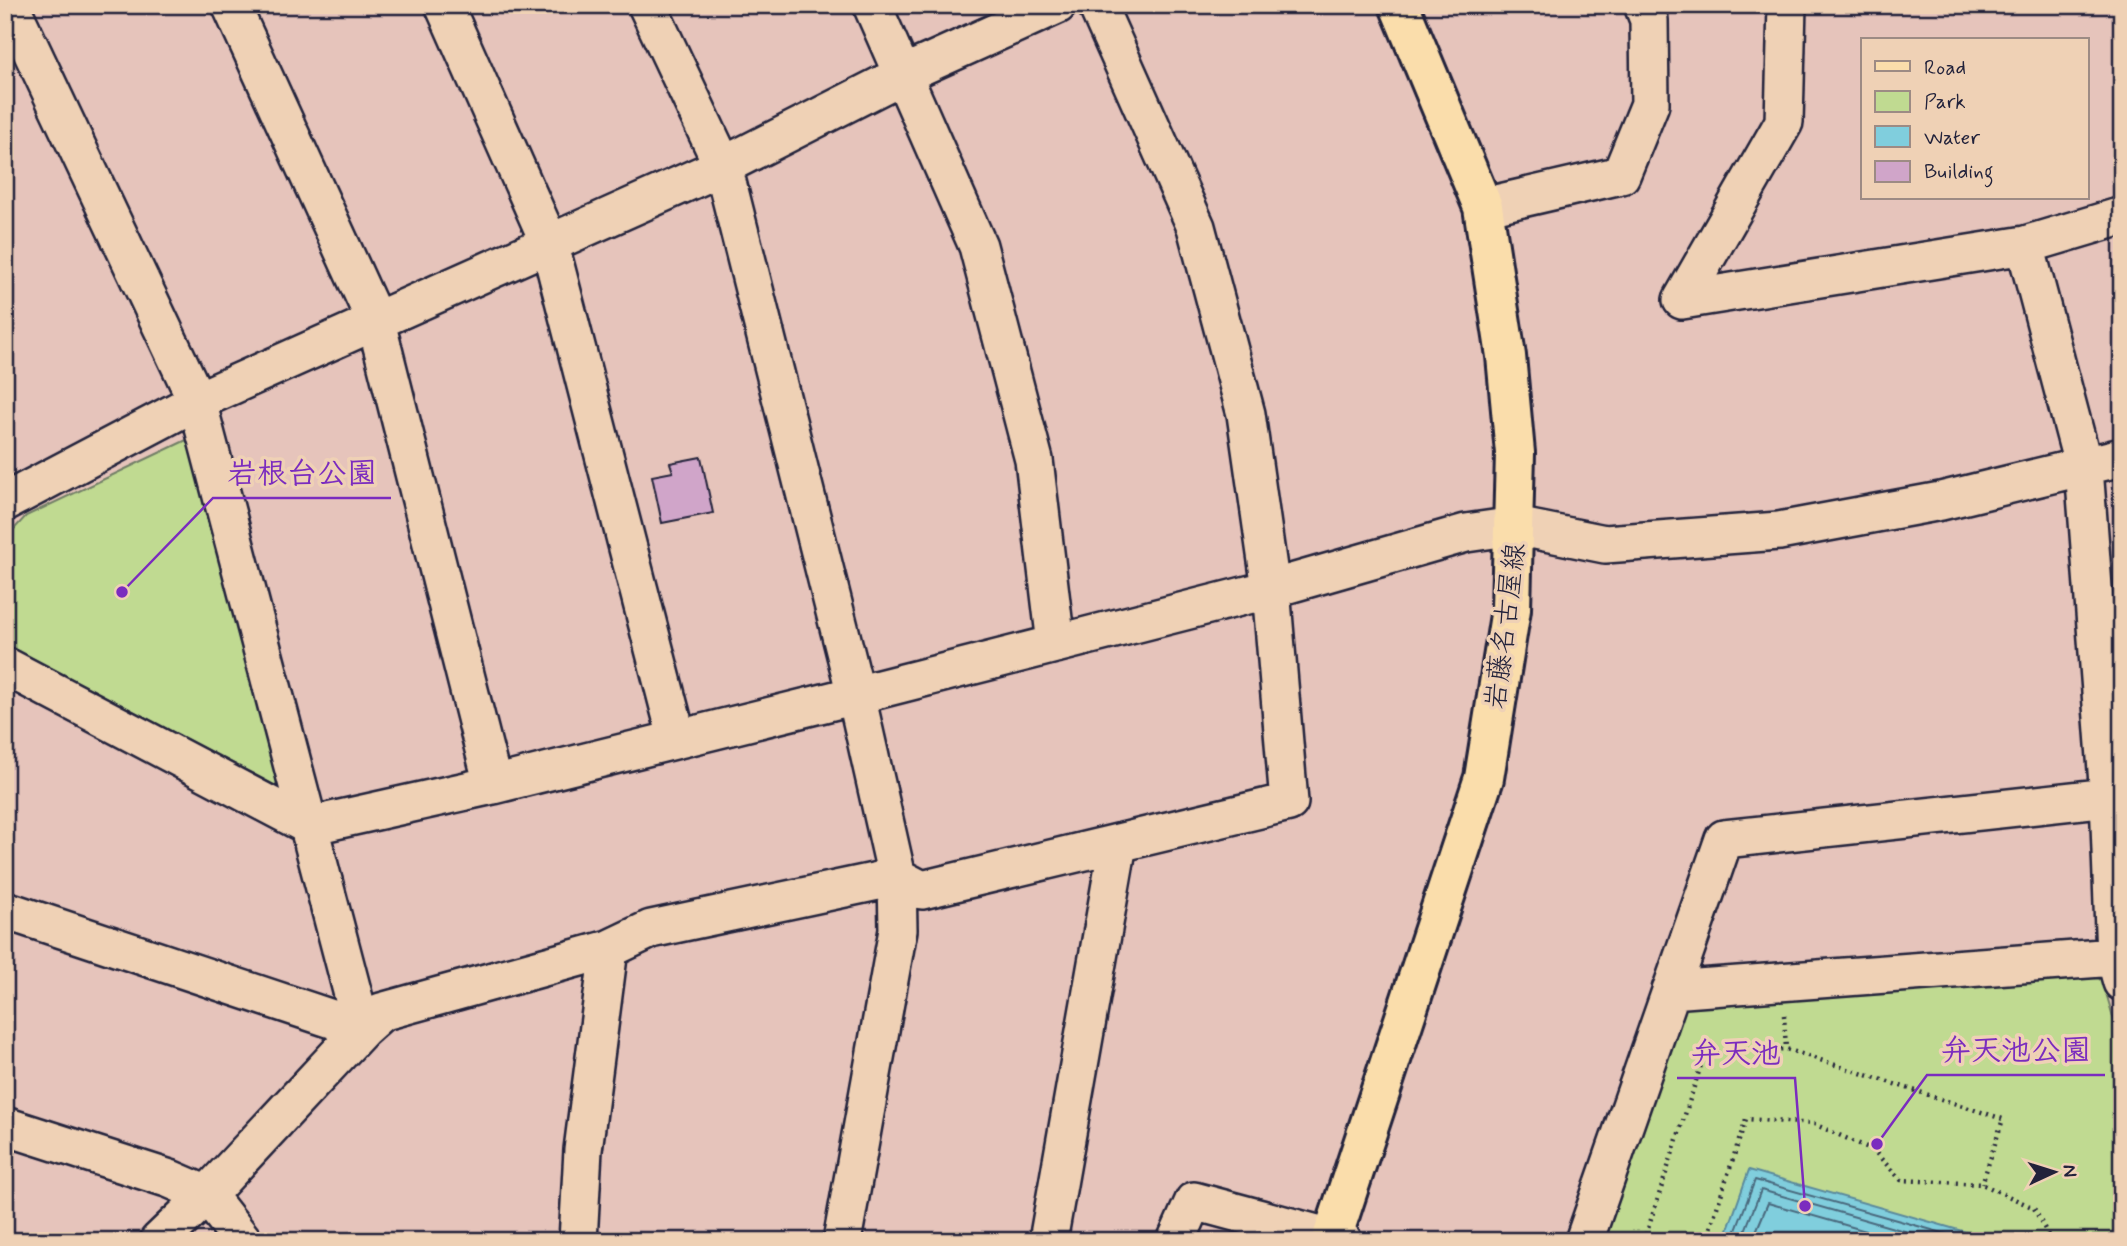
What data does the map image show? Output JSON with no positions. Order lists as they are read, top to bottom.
{
  "streets": {
    "main road": ["岩藤名古屋線"]
  },
  "places": ["岩根台公園", "弁天池公園", "弁天池"],
  "legend": [
    "Road",
    "Park",
    "Water",
    "Building"
  ],
  "north": "right"
}
